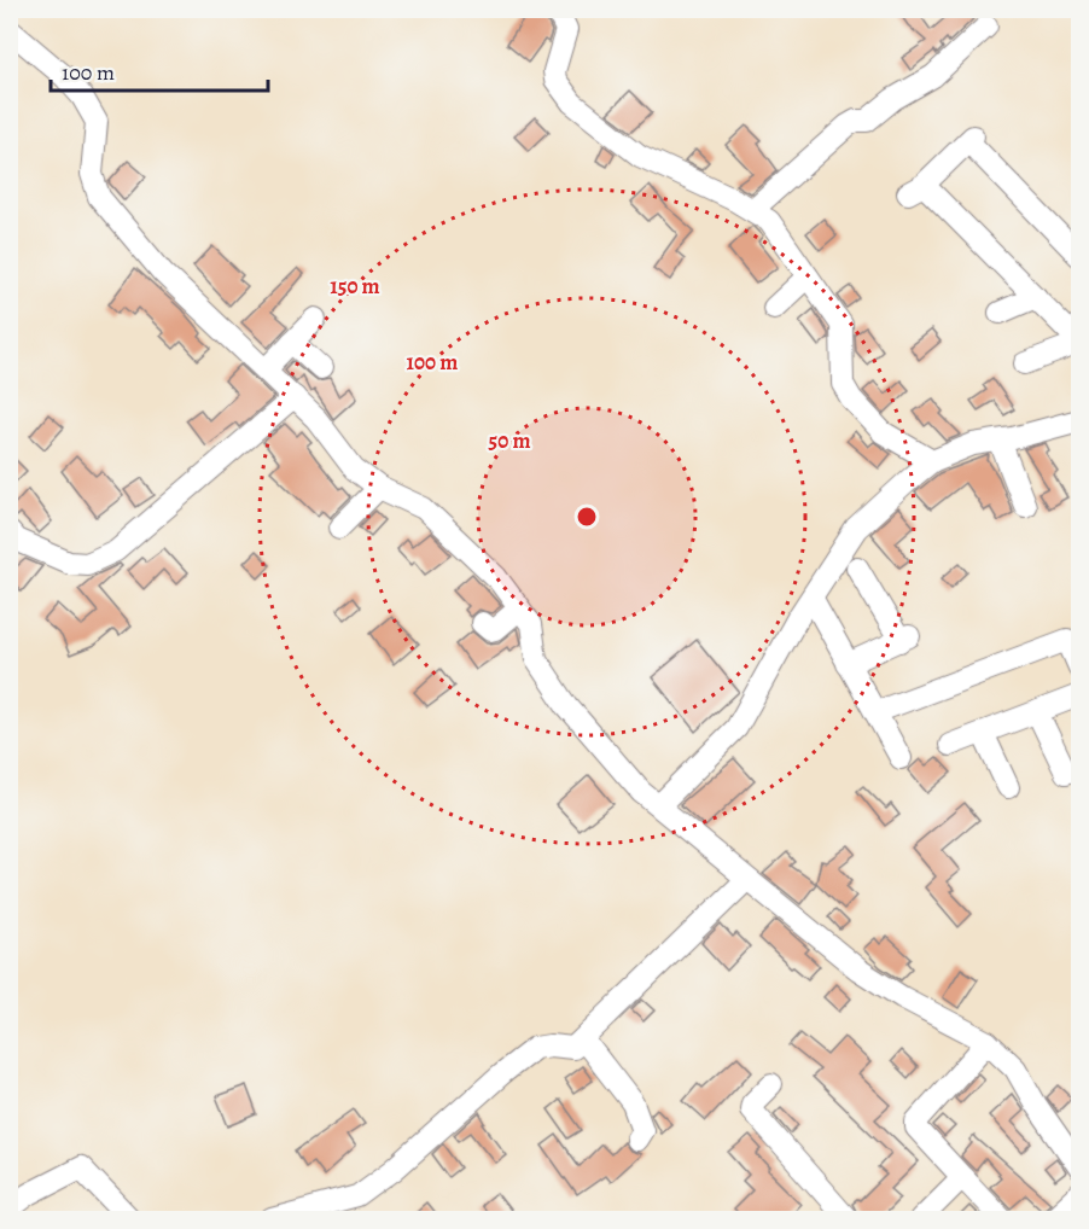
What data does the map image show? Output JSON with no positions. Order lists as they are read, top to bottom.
{
  "scale_bar": "100 m",
  "rings": ["150 m", "100 m", "50 m"]
}
